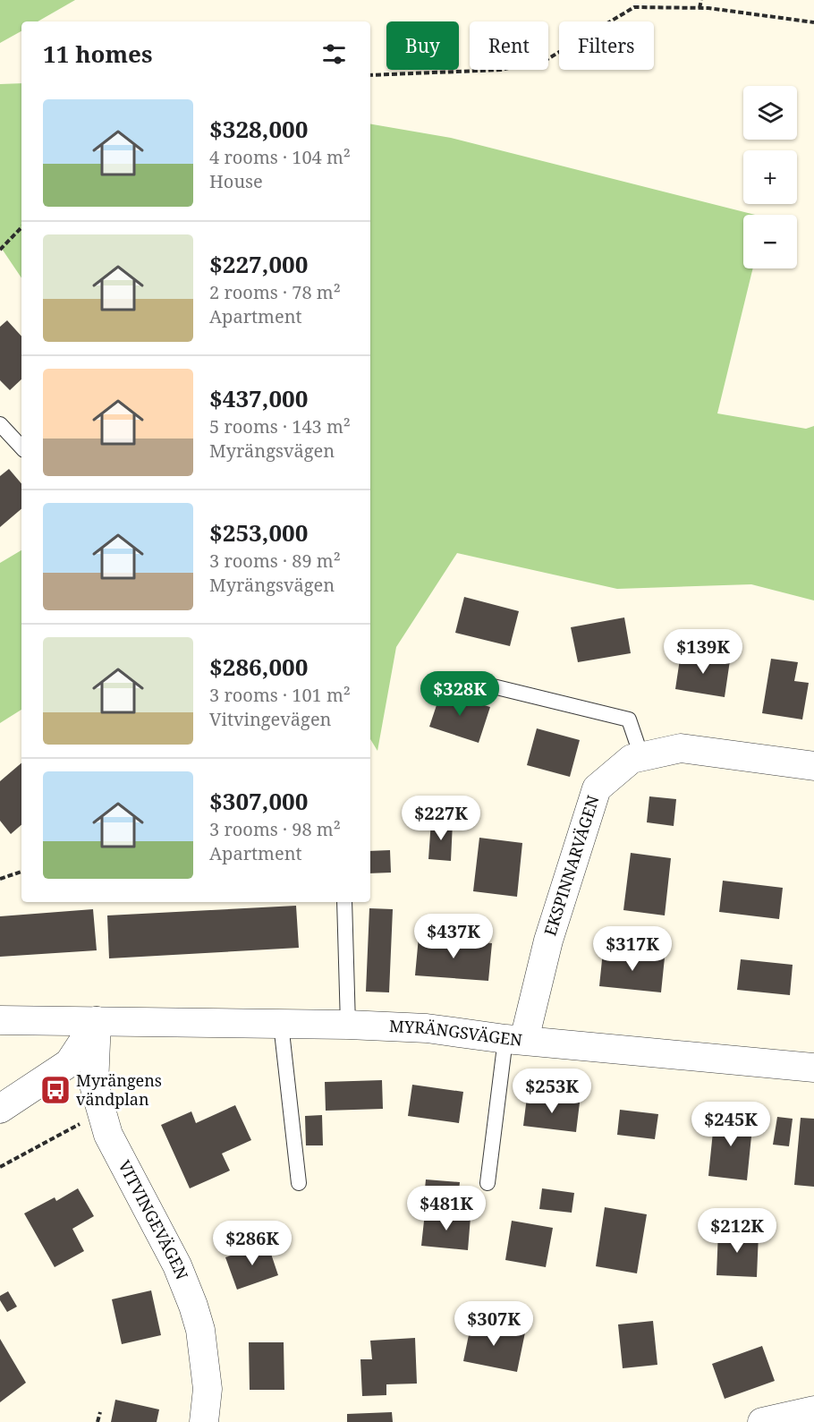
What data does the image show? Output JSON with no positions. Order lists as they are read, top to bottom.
{
  "streets": {
    "street": ["EKSPINNARVÄGEN", "MYRÄNGSVÄGEN", "VITVINGEVÄGEN"]
  },
  "crossings": [
    ["EKSPINNARVÄGEN", "MYRÄNGSVÄGEN"],
    ["MYRÄNGSVÄGEN", "VITVINGEVÄGEN"]
  ],
  "places": {
    "bus stop": ["Myrängens vändplan"]
  },
  "page": {
    "chip": ["Buy", "Rent", "Filters"],
    "heading": "11 homes",
    "map_buttons": ["+", "−"],
    "list": [
      {
        "name": "$328,000",
        "note": "4 rooms · 104 m² · House"
      },
      {
        "name": "$227,000",
        "note": "2 rooms · 78 m² · Apartment"
      },
      {
        "name": "$437,000",
        "note": "5 rooms · 143 m² · Myrängsvägen"
      },
      {
        "name": "$253,000",
        "note": "3 rooms · 89 m² · Myrängsvägen"
      },
      {
        "name": "$286,000",
        "note": "3 rooms · 101 m² · Vitvingevägen"
      },
      {
        "name": "$307,000",
        "note": "3 rooms · 98 m² · Apartment"
      }
    ],
    "price": [
      "$139K",
      "$328K",
      "$227K",
      "$437K",
      "$317K",
      "$253K",
      "$245K",
      "$481K",
      "$212K",
      "$286K",
      "$307K"
    ]
  }
}
